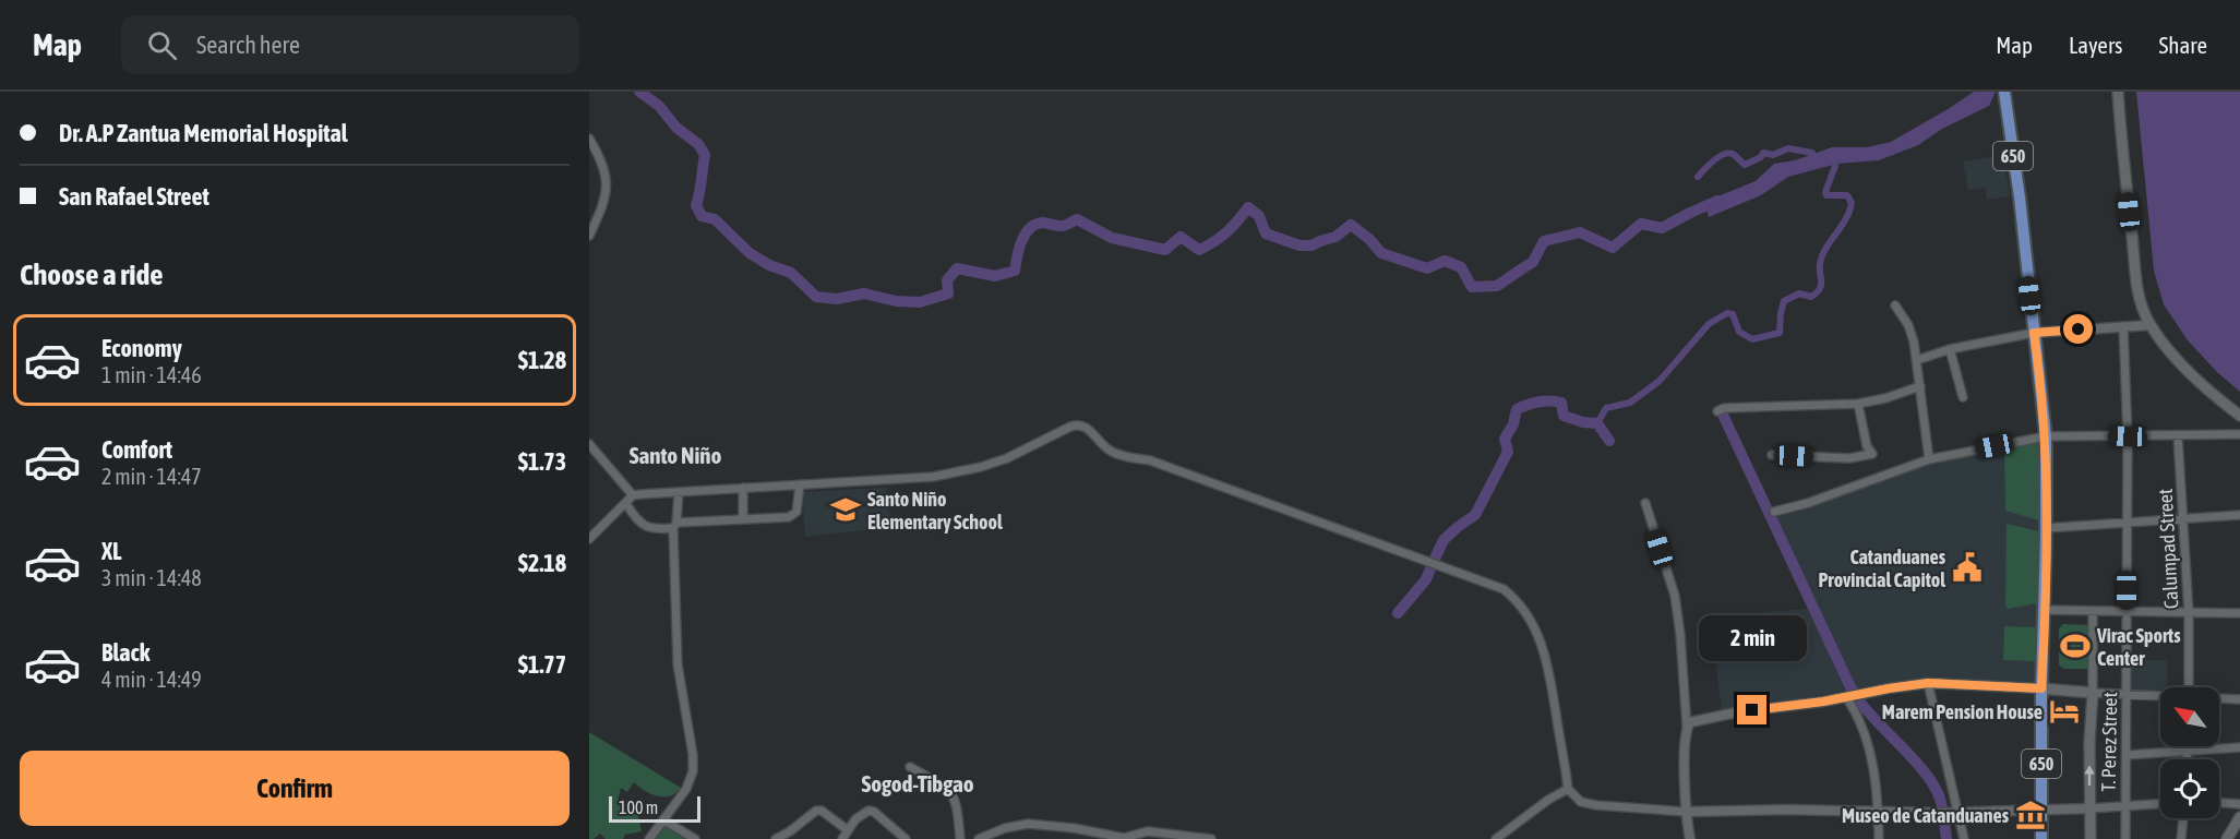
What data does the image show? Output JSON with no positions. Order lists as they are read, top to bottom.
{
  "streets": {
    "main road": ["650"],
    "street": ["Calumpad Street", "T. Perez Street"]
  },
  "districts": ["Santo Niño", "Sogod-Tibgao"],
  "places": {
    "school or university": ["Santo Niño Elementary School"],
    "public building": ["Catanduanes Provincial Capitol"],
    "sports": ["Virac Sports Center"],
    "hotel": ["Marem Pension House"],
    "museum": ["Museo de Catanduanes"]
  },
  "scale_bar": "100 m",
  "north": "top left",
  "page": {
    "header": "Map",
    "search": "Search here",
    "nav": ["Map", "Layers", "Share"],
    "banner": ["Dr. A.P Zantua Memorial Hospital", "San Rafael Street"],
    "heading": "Choose a ride",
    "list": [
      {
        "name": "Economy",
        "note": "1 min · 14:46",
        "value": "$1.28"
      },
      {
        "name": "Comfort",
        "note": "2 min · 14:47",
        "value": "$1.73"
      },
      {
        "name": "XL",
        "note": "3 min · 14:48",
        "value": "$2.18"
      },
      {
        "name": "Black",
        "note": "4 min · 14:49",
        "value": "$1.77"
      }
    ],
    "bubble": "2 min",
    "buttons": "Confirm",
    "scale": "100 m"
  }
}
